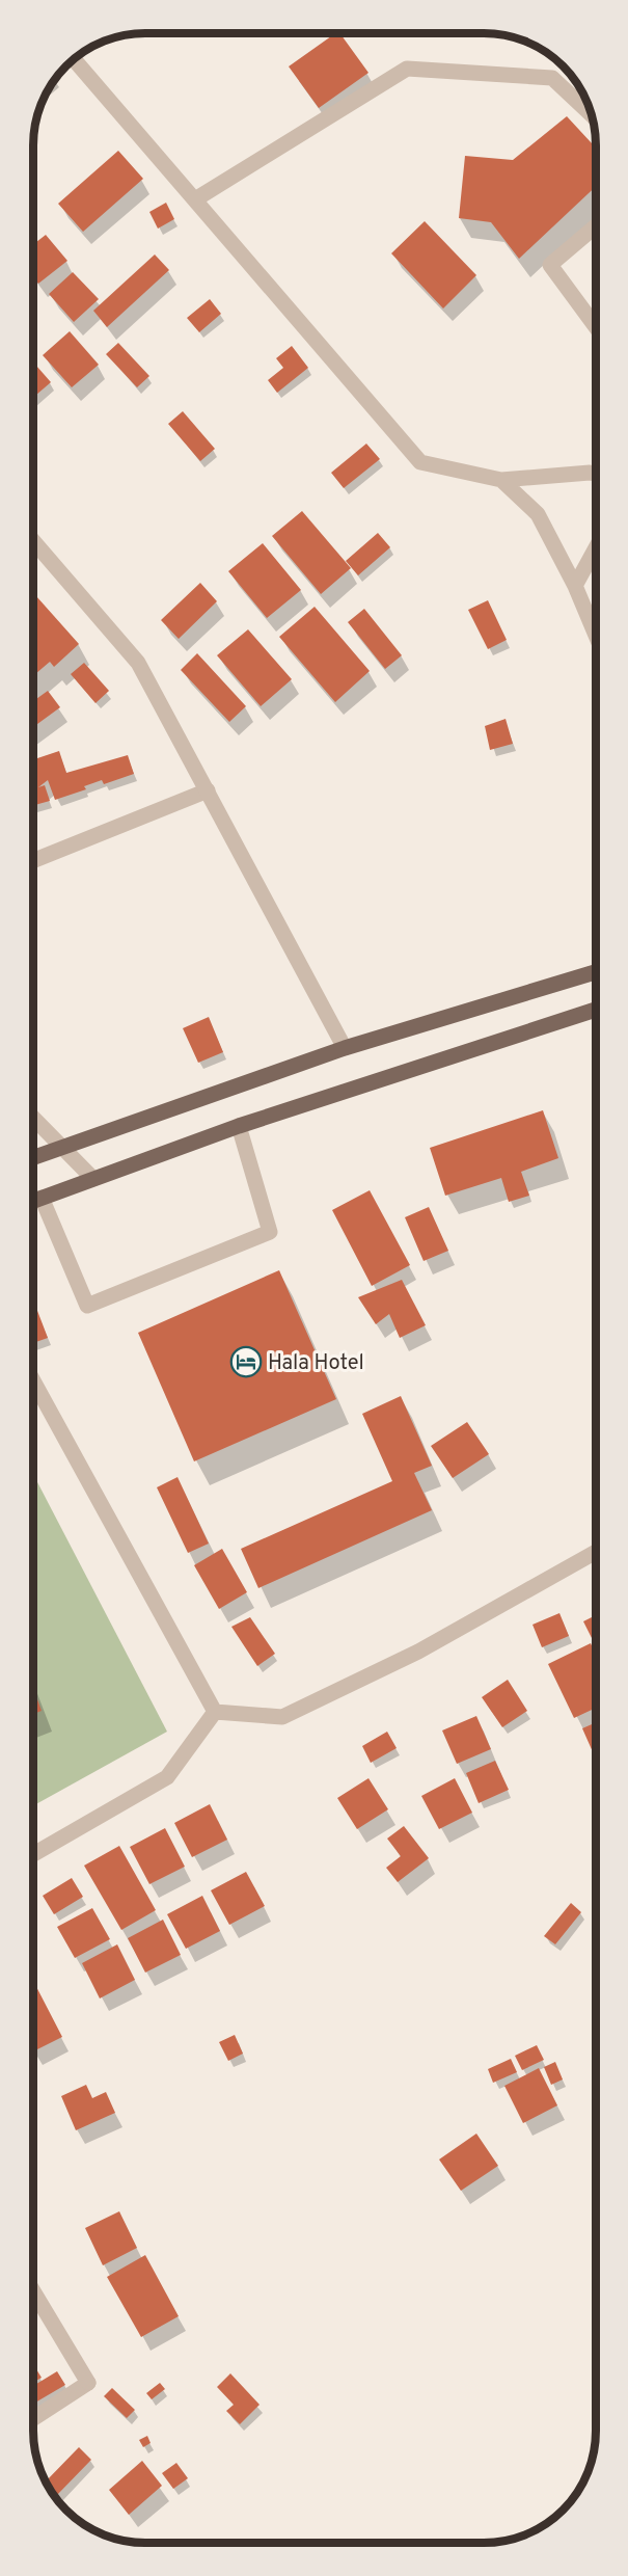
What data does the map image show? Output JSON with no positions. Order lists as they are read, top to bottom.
{
  "places": {
    "hotel": ["Hala Hotel"]
  }
}
